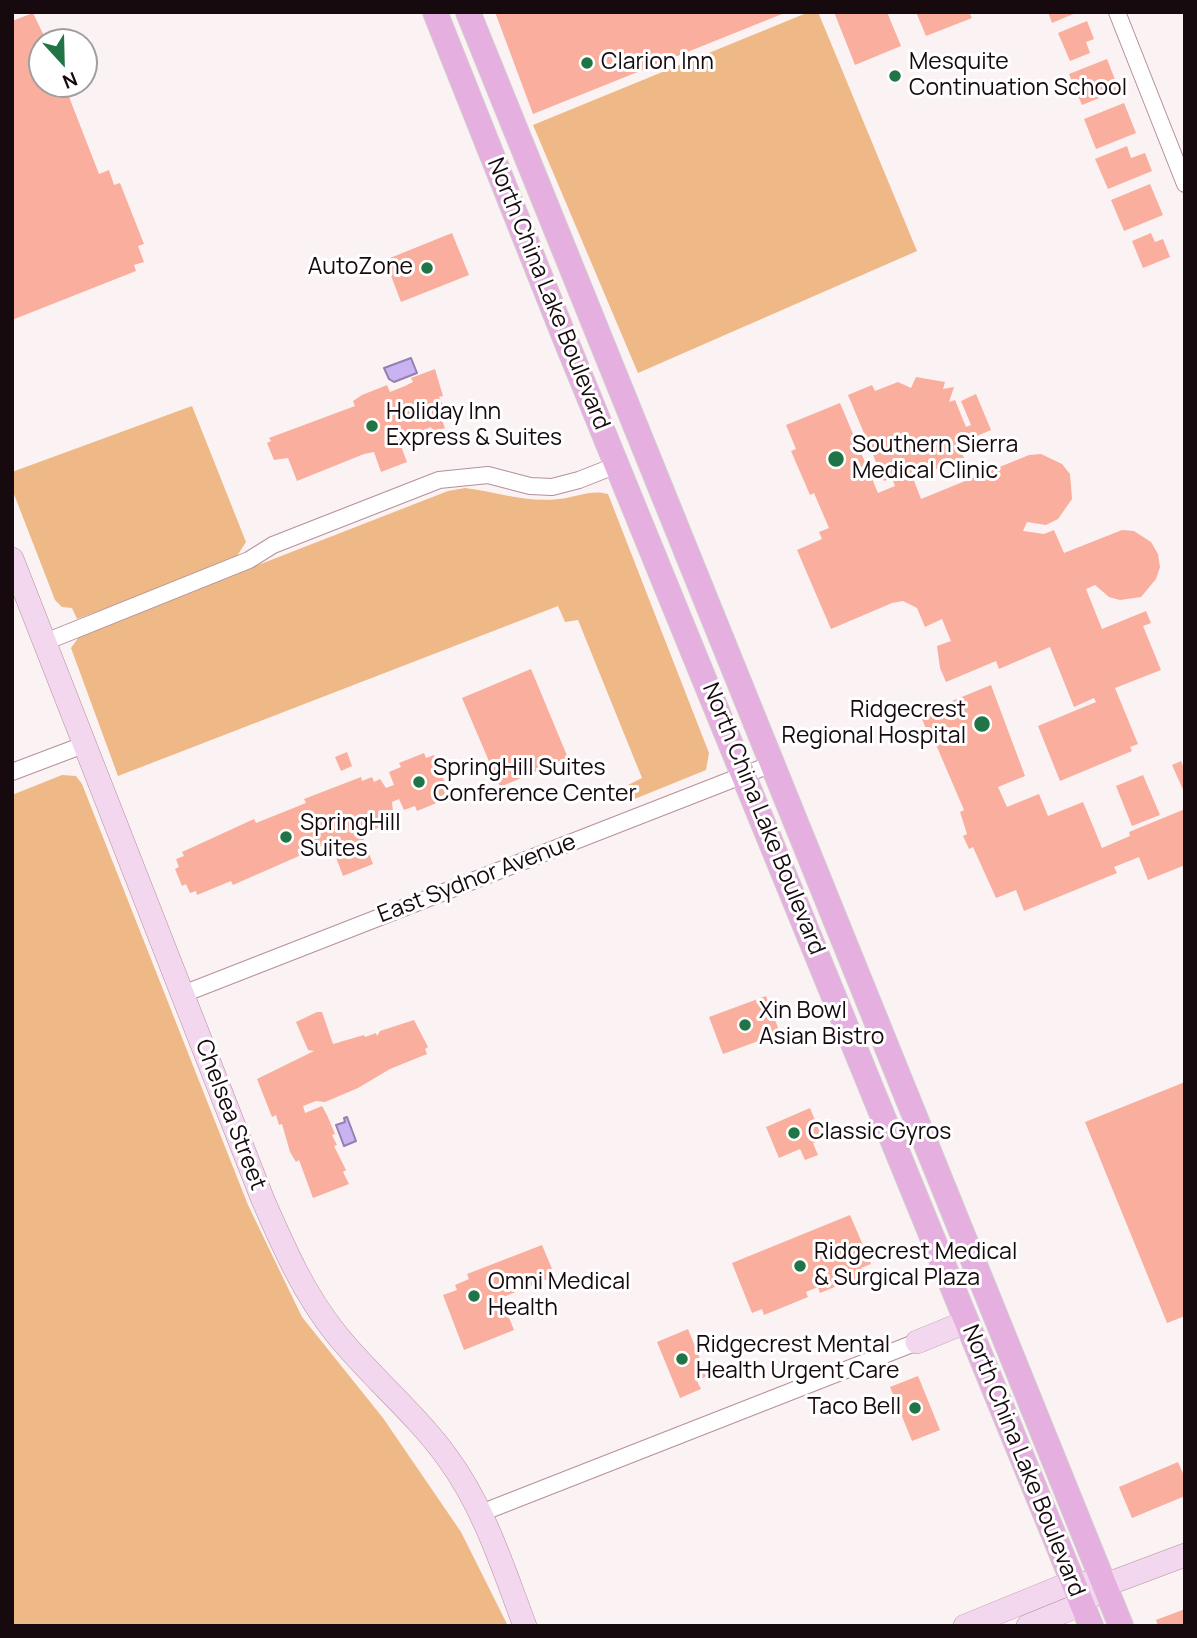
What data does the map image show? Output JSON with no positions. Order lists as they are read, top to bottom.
{
  "streets": {
    "main road": ["North China Lake Boulevard"],
    "street": ["East Sydnor Avenue", "Chelsea Street"]
  },
  "crossings": [
    ["North China Lake Boulevard", "East Sydnor Avenue"],
    ["East Sydnor Avenue", "Chelsea Street"]
  ],
  "places": [
    "Clarion Inn",
    "Mesquite Continuation School",
    "AutoZone",
    "Holiday Inn Express & Suites",
    "Southern Sierra Medical Clinic",
    "Ridgecrest Regional Hospital",
    "SpringHill Suites Conference Center",
    "SpringHill Suites",
    "Xin Bowl Asian Bistro",
    "Classic Gyros",
    "Ridgecrest Medical & Surgical Plaza",
    "Omni Medical Health",
    "Ridgecrest Mental Health Urgent Care",
    "Taco Bell"
  ],
  "north": "bottom"
}
